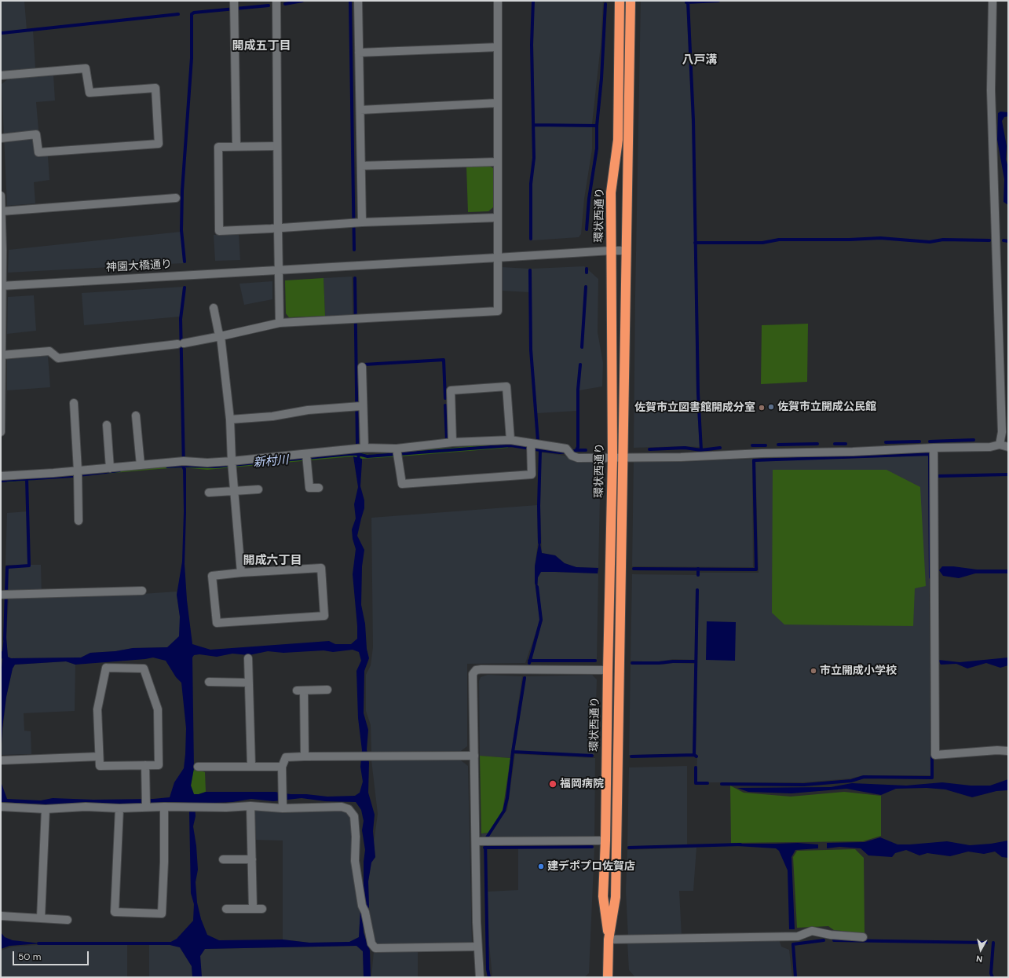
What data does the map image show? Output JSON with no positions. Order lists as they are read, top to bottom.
{
  "streets": {
    "highway": ["環状西通り"],
    "street": ["神園大橋通り"]
  },
  "crossings": [
    ["環状西通り", "神園大橋通り"]
  ],
  "districts": ["開成五丁目", "八戸溝", "開成六丁目"],
  "water": ["新村川"],
  "places": [
    "佐賀市立開成公民館",
    "佐賀市立図書館開成分室",
    "市立開成小学校",
    "福岡病院",
    "建デポプロ佐賀店"
  ],
  "scale_bar": "50 m",
  "north": "bottom"
}
